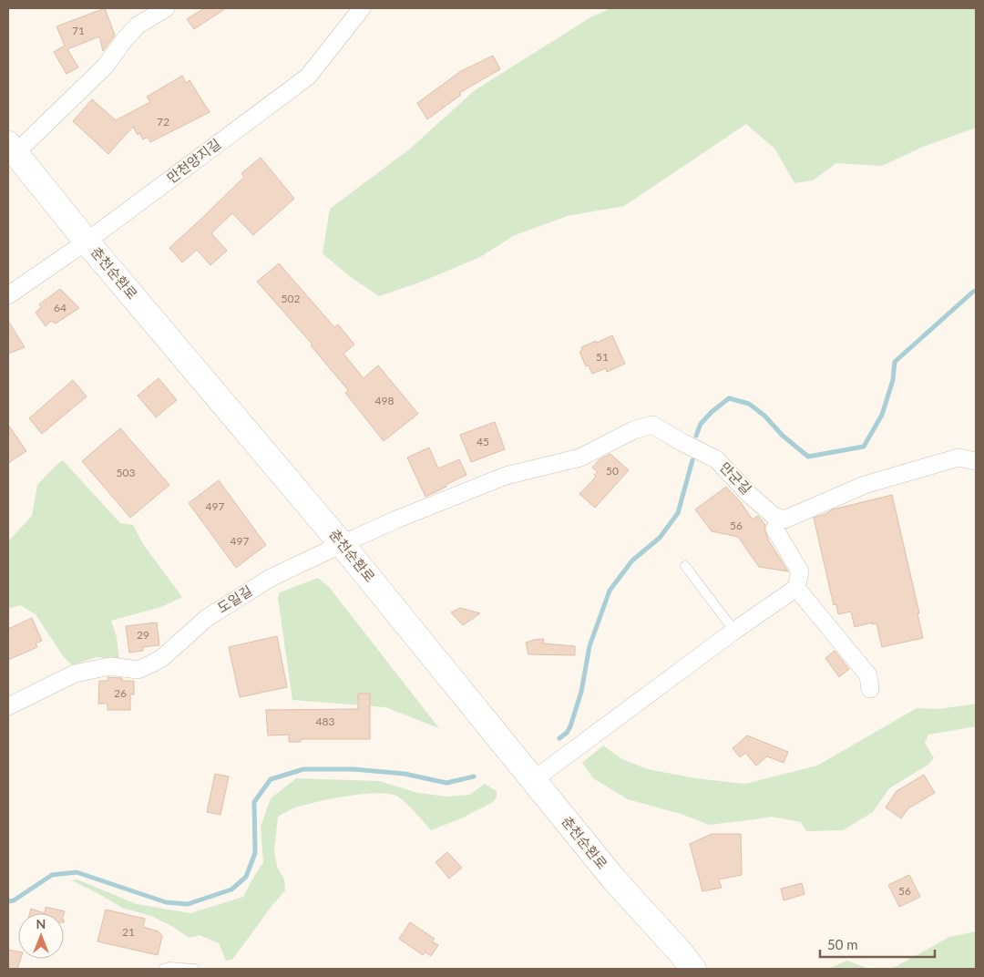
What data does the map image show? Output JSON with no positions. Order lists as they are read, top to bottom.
{
  "streets": {
    "street": [
      "만천양지길",
      "춘천순환로",
      "만군길",
      "도일길"
    ]
  },
  "crossings": [
    ["만천양지길", "춘천순환로"],
    ["춘천순환로", "도일길"],
    ["만군길", "도일길"]
  ],
  "house_numbers": [
    "71",
    "72",
    "502",
    "64",
    "51",
    "498",
    "45",
    "50",
    "503",
    "497",
    "56",
    "497",
    "29",
    "26",
    "483",
    "56",
    "21"
  ],
  "scale_bar": "50 m",
  "north": "top"
}
